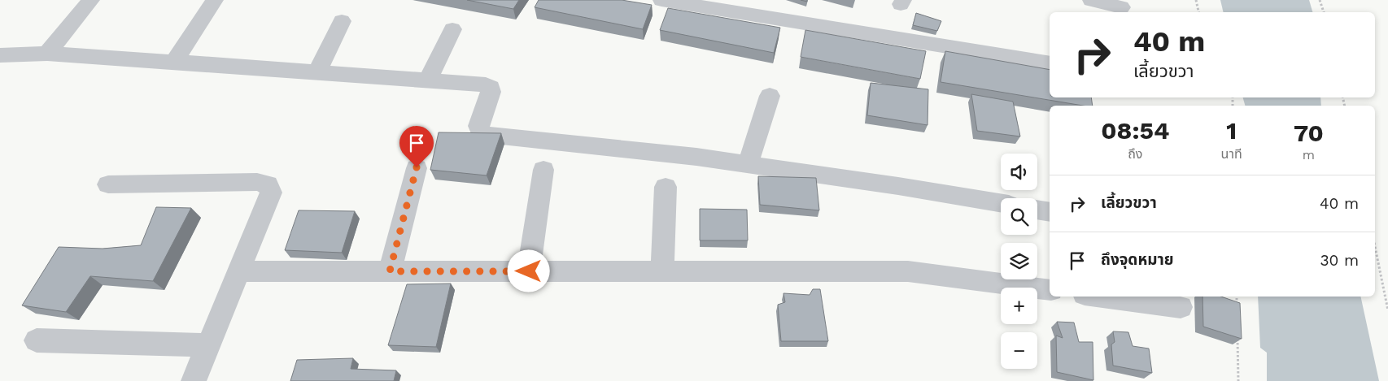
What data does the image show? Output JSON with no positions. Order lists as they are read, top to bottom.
{
  "page": {
    "turn": ["40 m", "เลี้ยวขวา"],
    "eta": [
      "08:54",
      "ถึง",
      "1",
      "นาที",
      "70",
      "m"
    ],
    "map_buttons": ["+", "−"],
    "list": [
      {
        "name": "เลี้ยวขวา",
        "value": "40 m"
      },
      {
        "name": "ถึงจุดหมาย",
        "value": "30 m"
      }
    ]
  }
}
